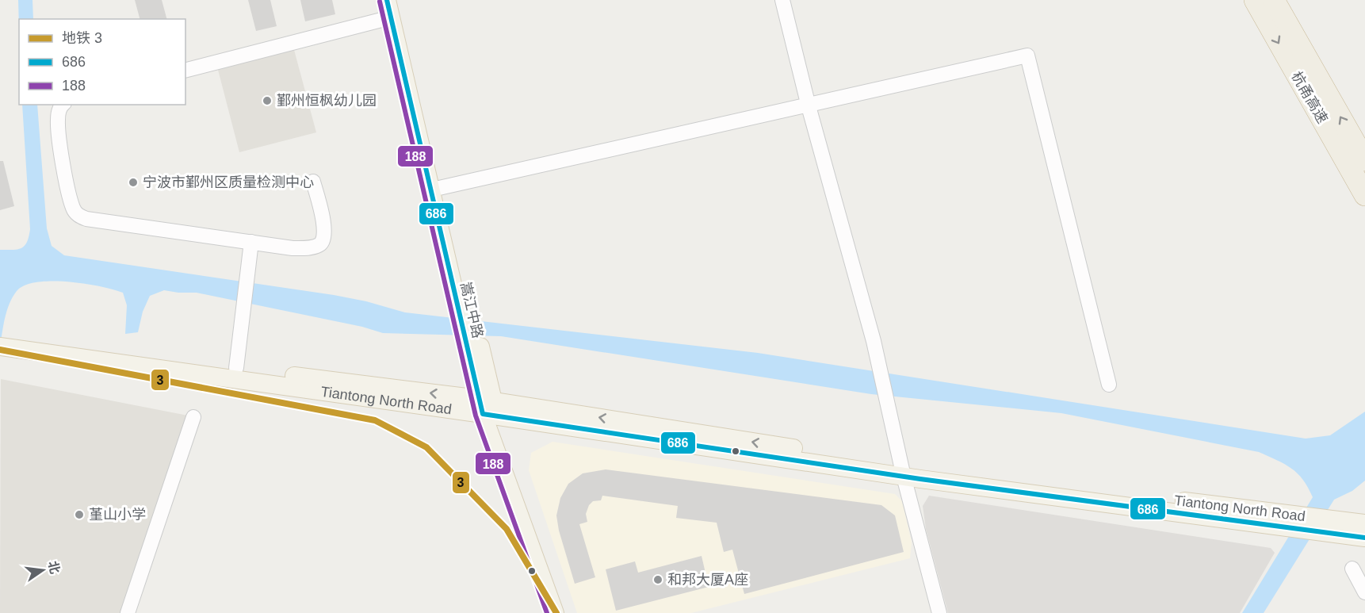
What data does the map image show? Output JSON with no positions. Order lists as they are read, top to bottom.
{
  "streets": {
    "highway": ["杭甬高速"],
    "main road": ["嵩江中路", "Tiantong North Road"]
  },
  "crossings": [
    ["嵩江中路", "Tiantong North Road"]
  ],
  "places": [
    "鄞州恒枫幼儿园",
    "宁波市鄞州区质量检测中心",
    "堇山小学",
    "和邦大厦A座"
  ],
  "lines": ["transit line 686", "transit line 188", "metro line 3"],
  "legend": ["地铁 3", "686", "188"],
  "north": "right"
}
